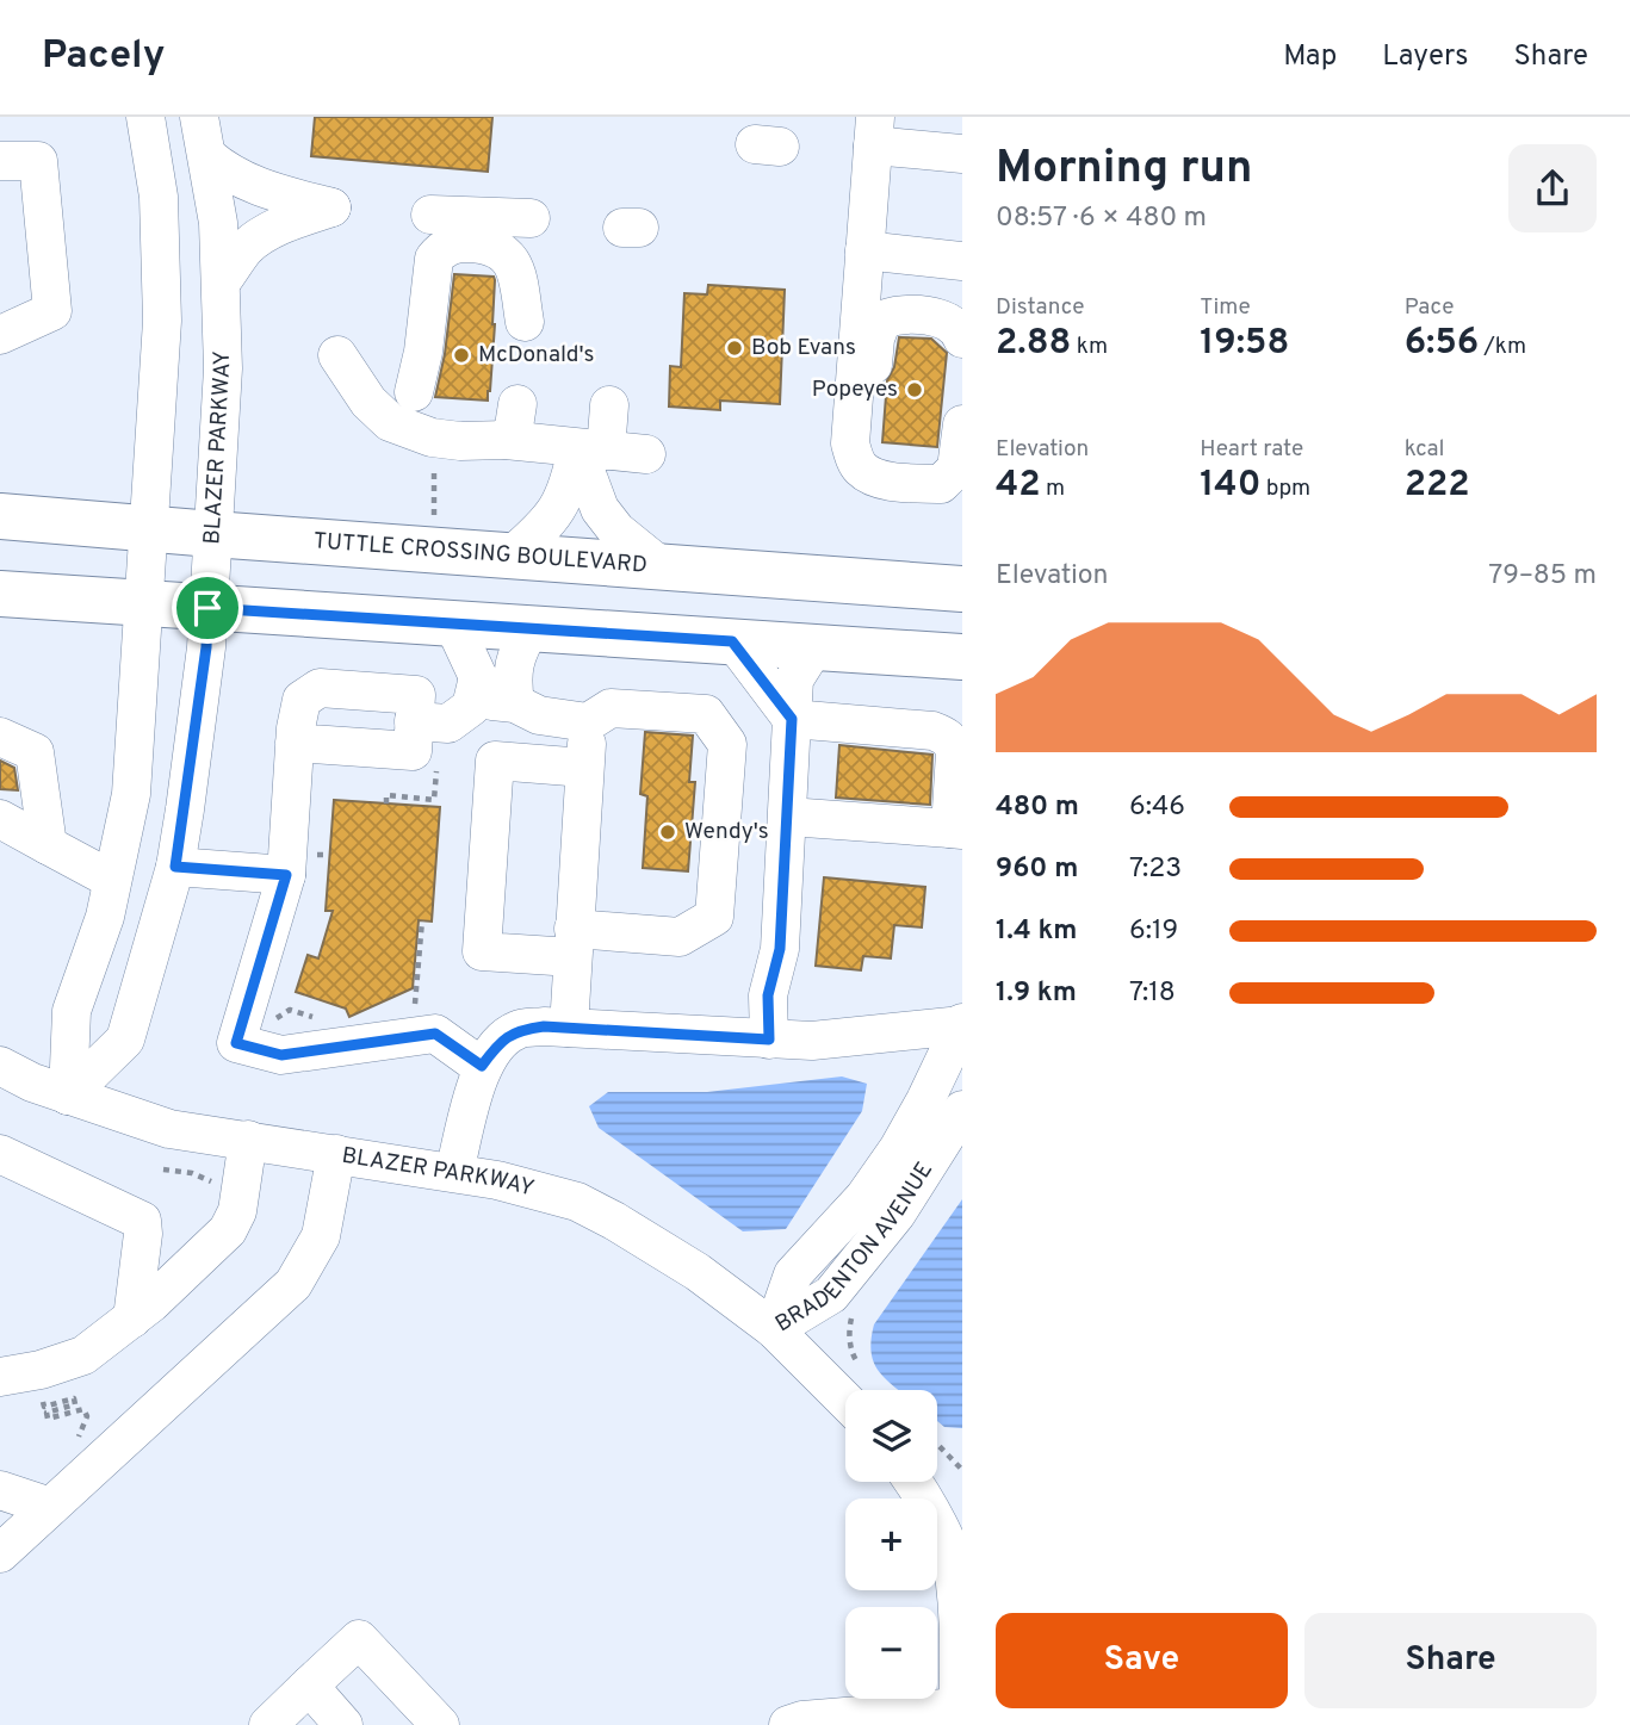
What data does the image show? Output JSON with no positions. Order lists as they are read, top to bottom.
{
  "streets": {
    "main road": ["TUTTLE CROSSING BOULEVARD"],
    "street": ["BLAZER PARKWAY", "BRADENTON AVENUE"]
  },
  "crossings": [
    ["BLAZER PARKWAY", "TUTTLE CROSSING BOULEVARD"],
    ["BLAZER PARKWAY", "BRADENTON AVENUE"]
  ],
  "places": [
    "Bob Evans",
    "McDonald's",
    "Popeyes",
    "Wendy's"
  ],
  "page": {
    "header": "Pacely",
    "nav": ["Map", "Layers", "Share"],
    "heading": ["Morning run", "08:57 · 6 × 480 m"],
    "stats": [
      ["Distance", "2.88 km"],
      ["Time", "19:58"],
      ["Pace", "6:56 /km"],
      ["Elevation", "42 m"],
      ["Heart rate", "140 bpm"],
      ["kcal", "222"]
    ],
    "chart": ["Elevation", "79–85 m"],
    "list": [
      {
        "name": "480 m",
        "note": "6:46"
      },
      {
        "name": "960 m",
        "note": "7:23"
      },
      {
        "name": "1.4 km",
        "note": "6:19"
      },
      {
        "name": "1.9 km",
        "note": "7:18"
      }
    ],
    "map_buttons": ["+", "−"],
    "buttons": ["Save", "Share"]
  }
}
